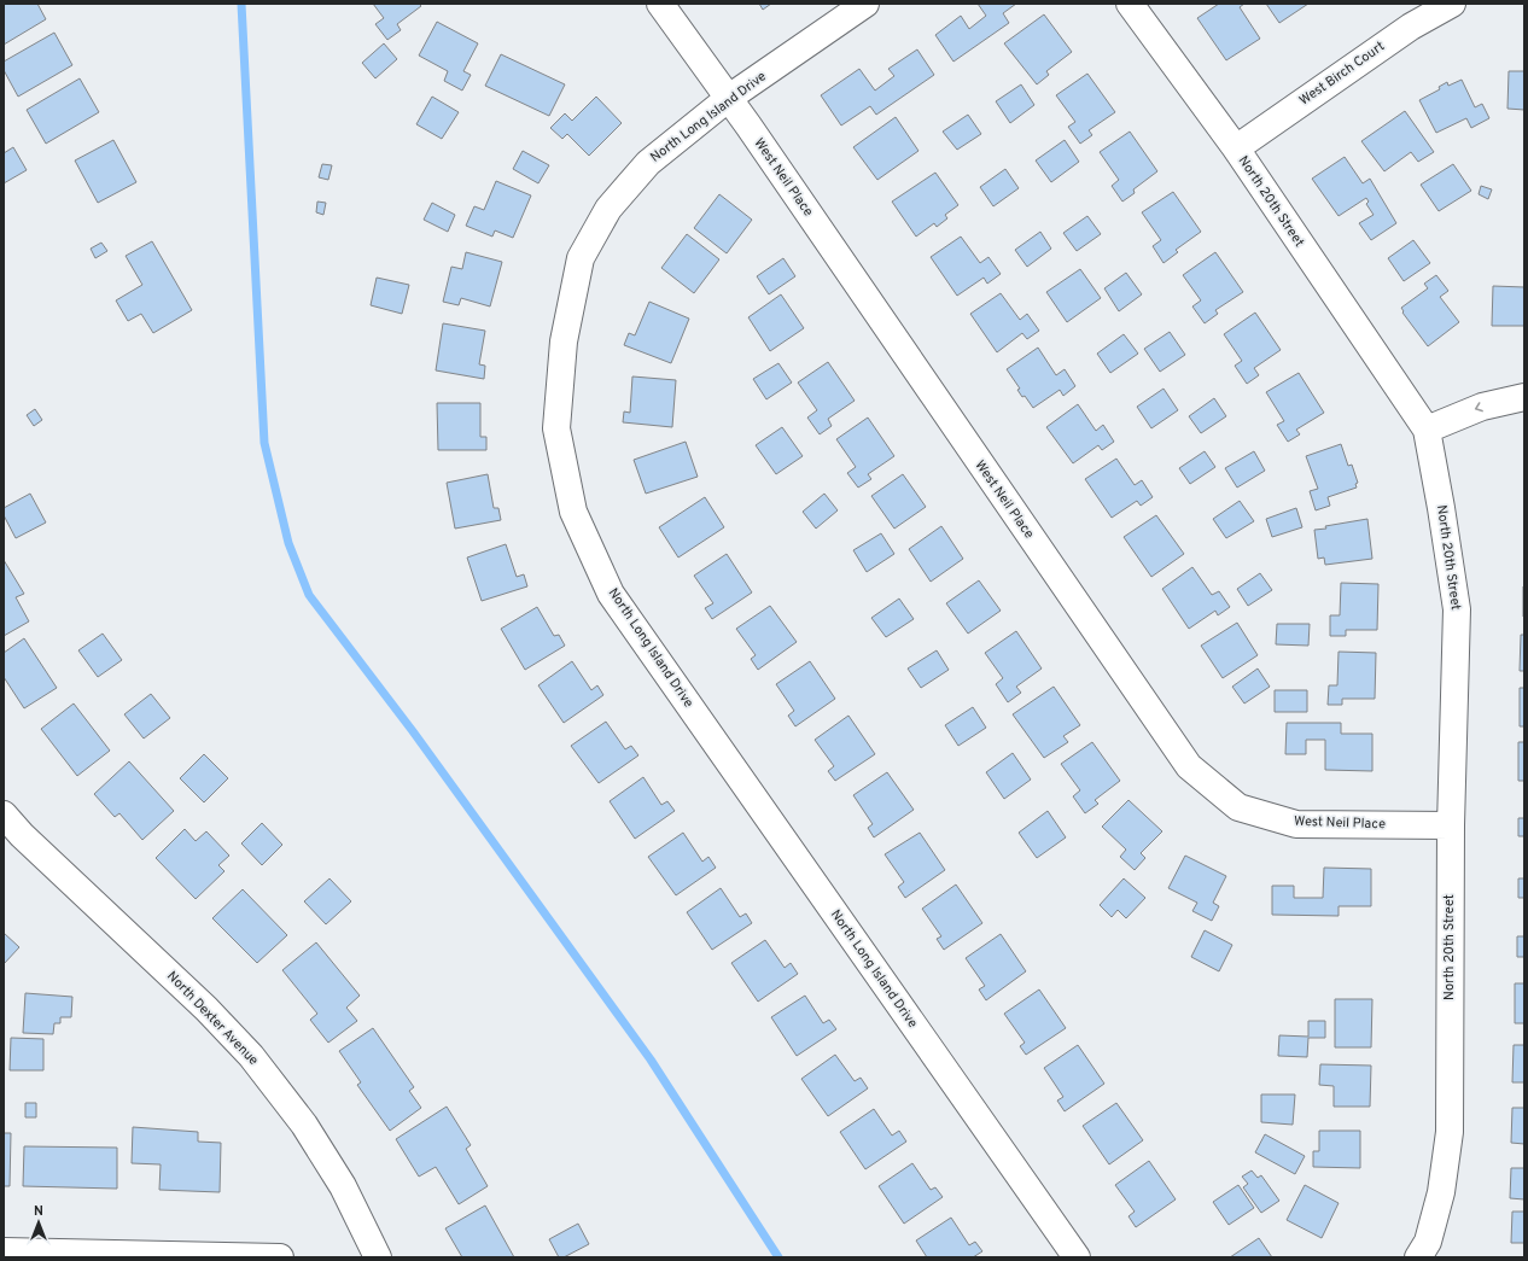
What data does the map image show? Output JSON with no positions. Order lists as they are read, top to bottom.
{
  "streets": {
    "street": [
      "West Birch Court",
      "North Long Island Drive",
      "West Neil Place",
      "North 20th Street",
      "North Dexter Avenue"
    ]
  },
  "crossings": [
    ["West Birch Court", "North 20th Street"],
    ["North Long Island Drive", "West Neil Place"],
    ["West Neil Place", "North 20th Street"]
  ],
  "north": "top"
}
